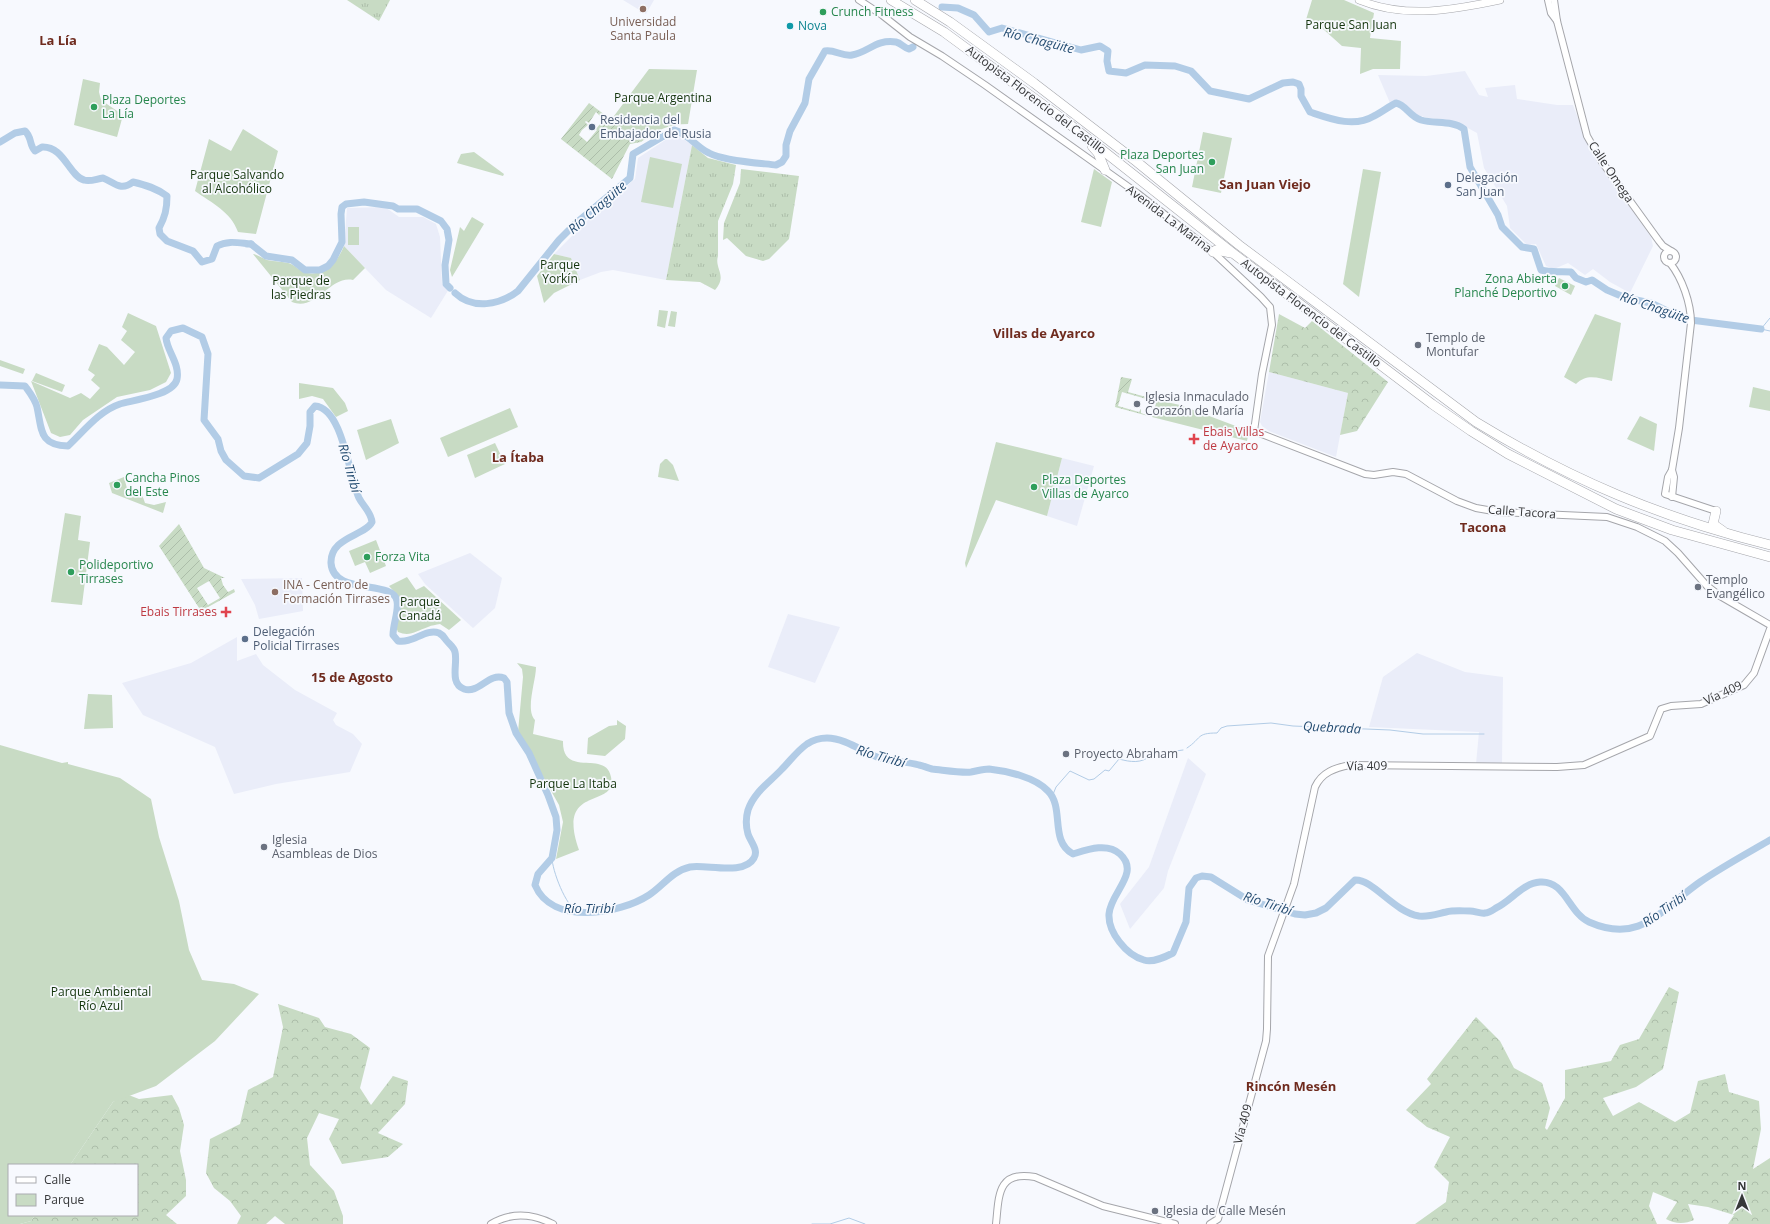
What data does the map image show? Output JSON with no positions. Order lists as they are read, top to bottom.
{
  "streets": {
    "highway": ["Autopista Florencio del Castillo"],
    "street": [
      "Calle Omega",
      "Avenida La Marina",
      "Calle Tacora",
      "Vía 409"
    ]
  },
  "crossings": [
    ["Avenida La Marina", "Calle Tacora"]
  ],
  "districts": [
    "La Lía",
    "San Juan Viejo",
    "Villas de Ayarco",
    "La Ítaba",
    "Tacona",
    "15 de Agosto",
    "Rincón Mesén"
  ],
  "water": ["Río Chagüite", "Río Tiribí", "Quebrada"],
  "parks": [
    "Parque San Juan",
    "Parque Argentina",
    "Parque Salvando al Alcohólico",
    "Parque Yorkín",
    "Parque de las Piedras",
    "Parque Canadá",
    "Parque La Itaba",
    "Parque Ambiental Río Azul"
  ],
  "places": {
    "other": [
      "Universidad Santa Paula",
      "Crunch Fitness",
      "Nova",
      "Plaza Deportes La Lía",
      "Residencia del Embajador de Rusia",
      "Plaza Deportes San Juan",
      "Delegación San Juan",
      "Zona Abierta Planché Deportivo",
      "Templo de Montufar",
      "Iglesia Inmaculado Corazón de María",
      "Cancha Pinos del Este",
      "Plaza Deportes Villas de Ayarco",
      "Forza Vita",
      "Polideportivo Tirrases",
      "Templo Evangélico",
      "INA - Centro de Formación Tirrases",
      "Delegación Policial Tirrases",
      "Proyecto Abraham",
      "Iglesia Asambleas de Dios",
      "Iglesia de Calle Mesén"
    ],
    "health": ["Ebais Villas de Ayarco", "Ebais Tirrases"]
  },
  "legend": ["Calle", "Parque"],
  "north": "top"
}
